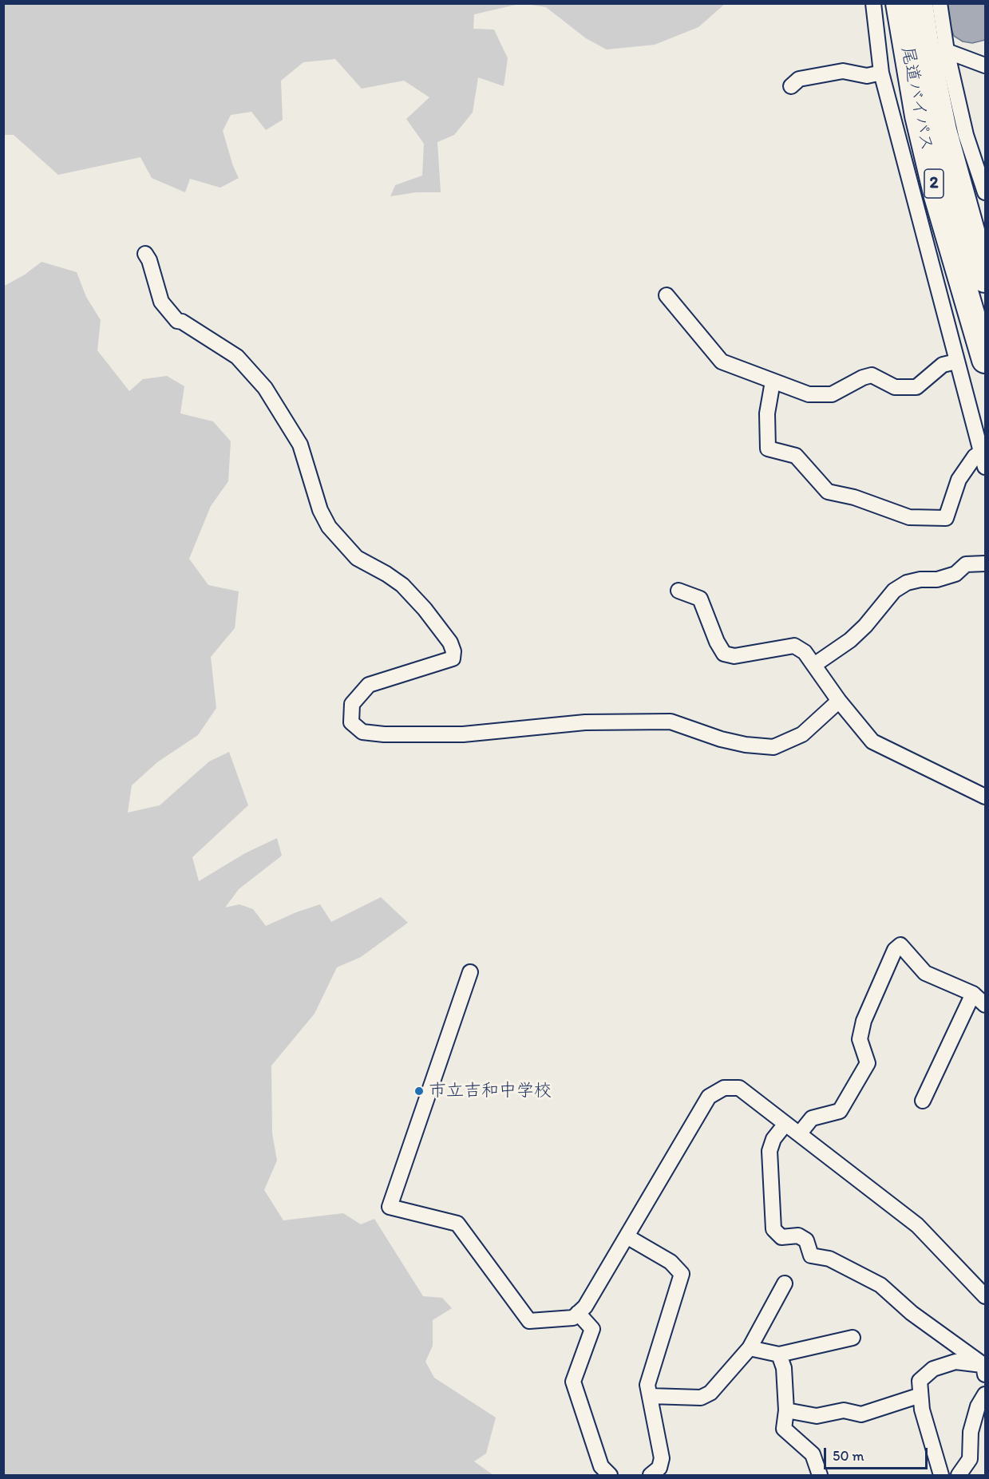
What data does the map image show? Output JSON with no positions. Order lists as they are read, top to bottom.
{
  "streets": {
    "highway": ["尾道バイパス", "2"]
  },
  "places": ["市立吉和中学校"],
  "scale_bar": "50 m"
}
